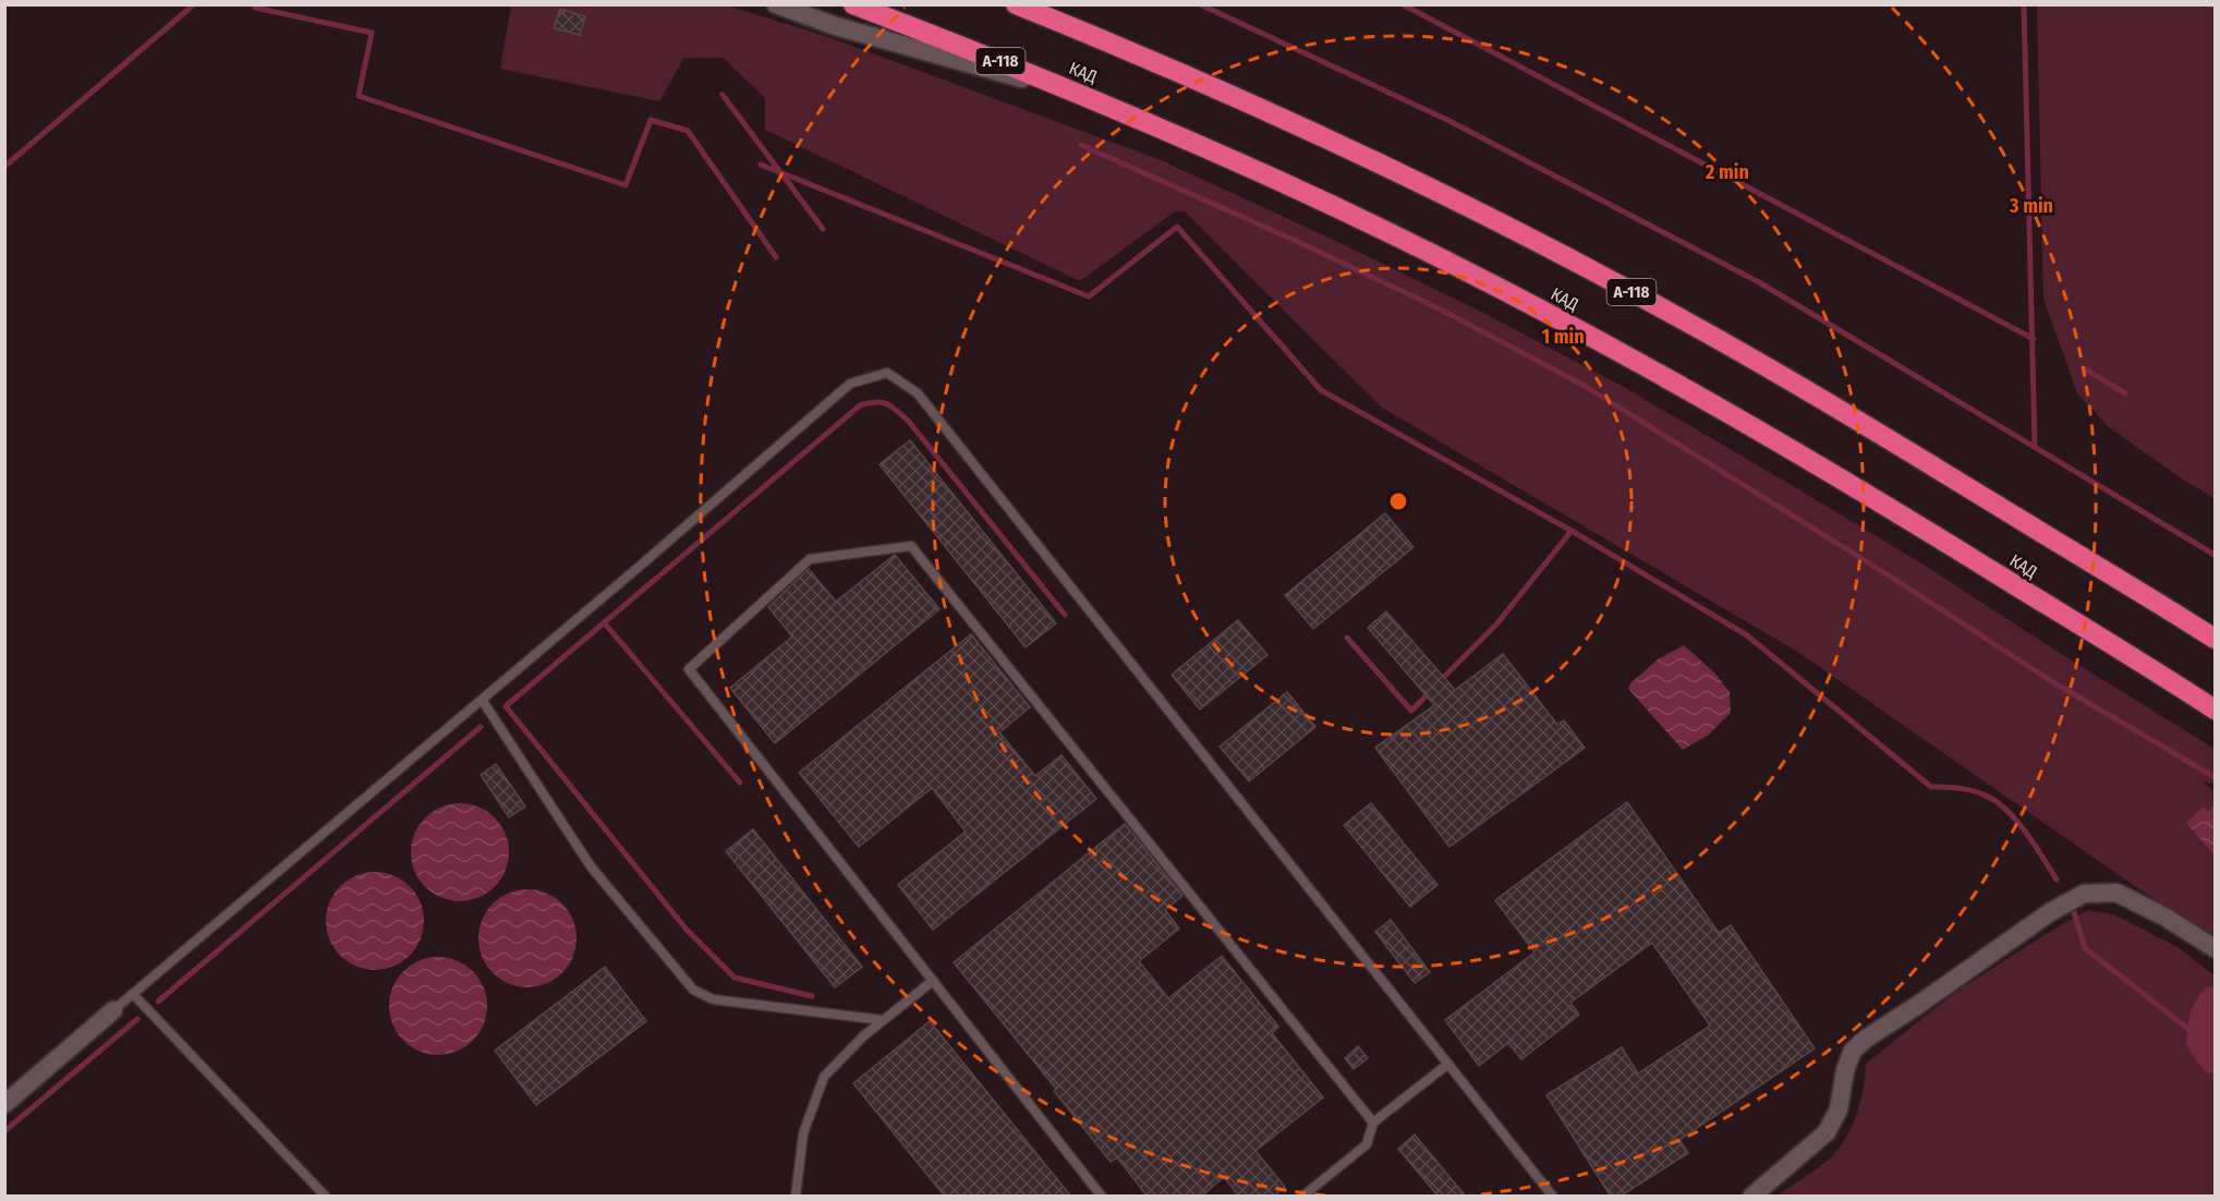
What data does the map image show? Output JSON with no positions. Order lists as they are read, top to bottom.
{
  "streets": {
    "highway": ["А-118", "КАД"]
  },
  "rings": ["2 min", "3 min", "1 min"]
}
